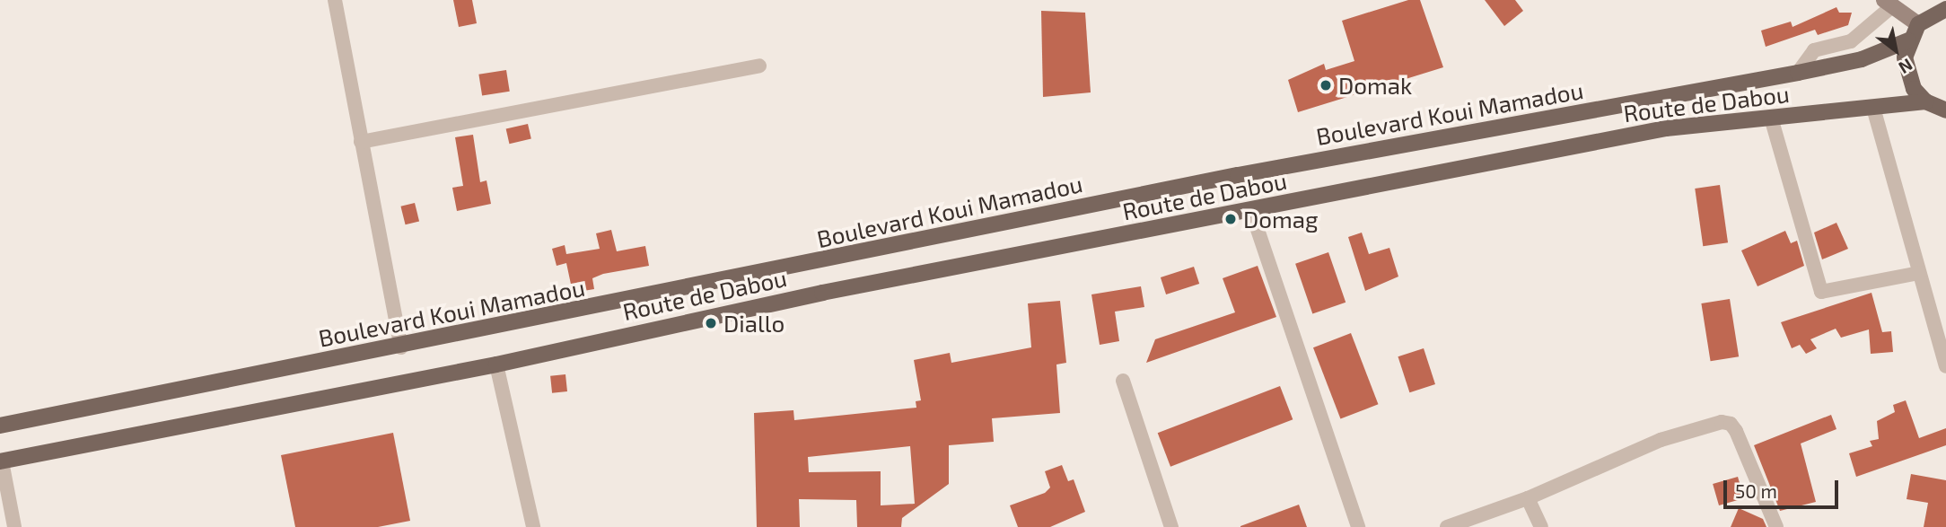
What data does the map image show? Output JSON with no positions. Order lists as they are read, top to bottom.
{
  "streets": {
    "main road": ["Route de Dabou", "Boulevard Koui Mamadou"]
  },
  "places": ["Domak", "Domag", "Diallo"],
  "scale_bar": "50 m",
  "north": "bottom right"
}
